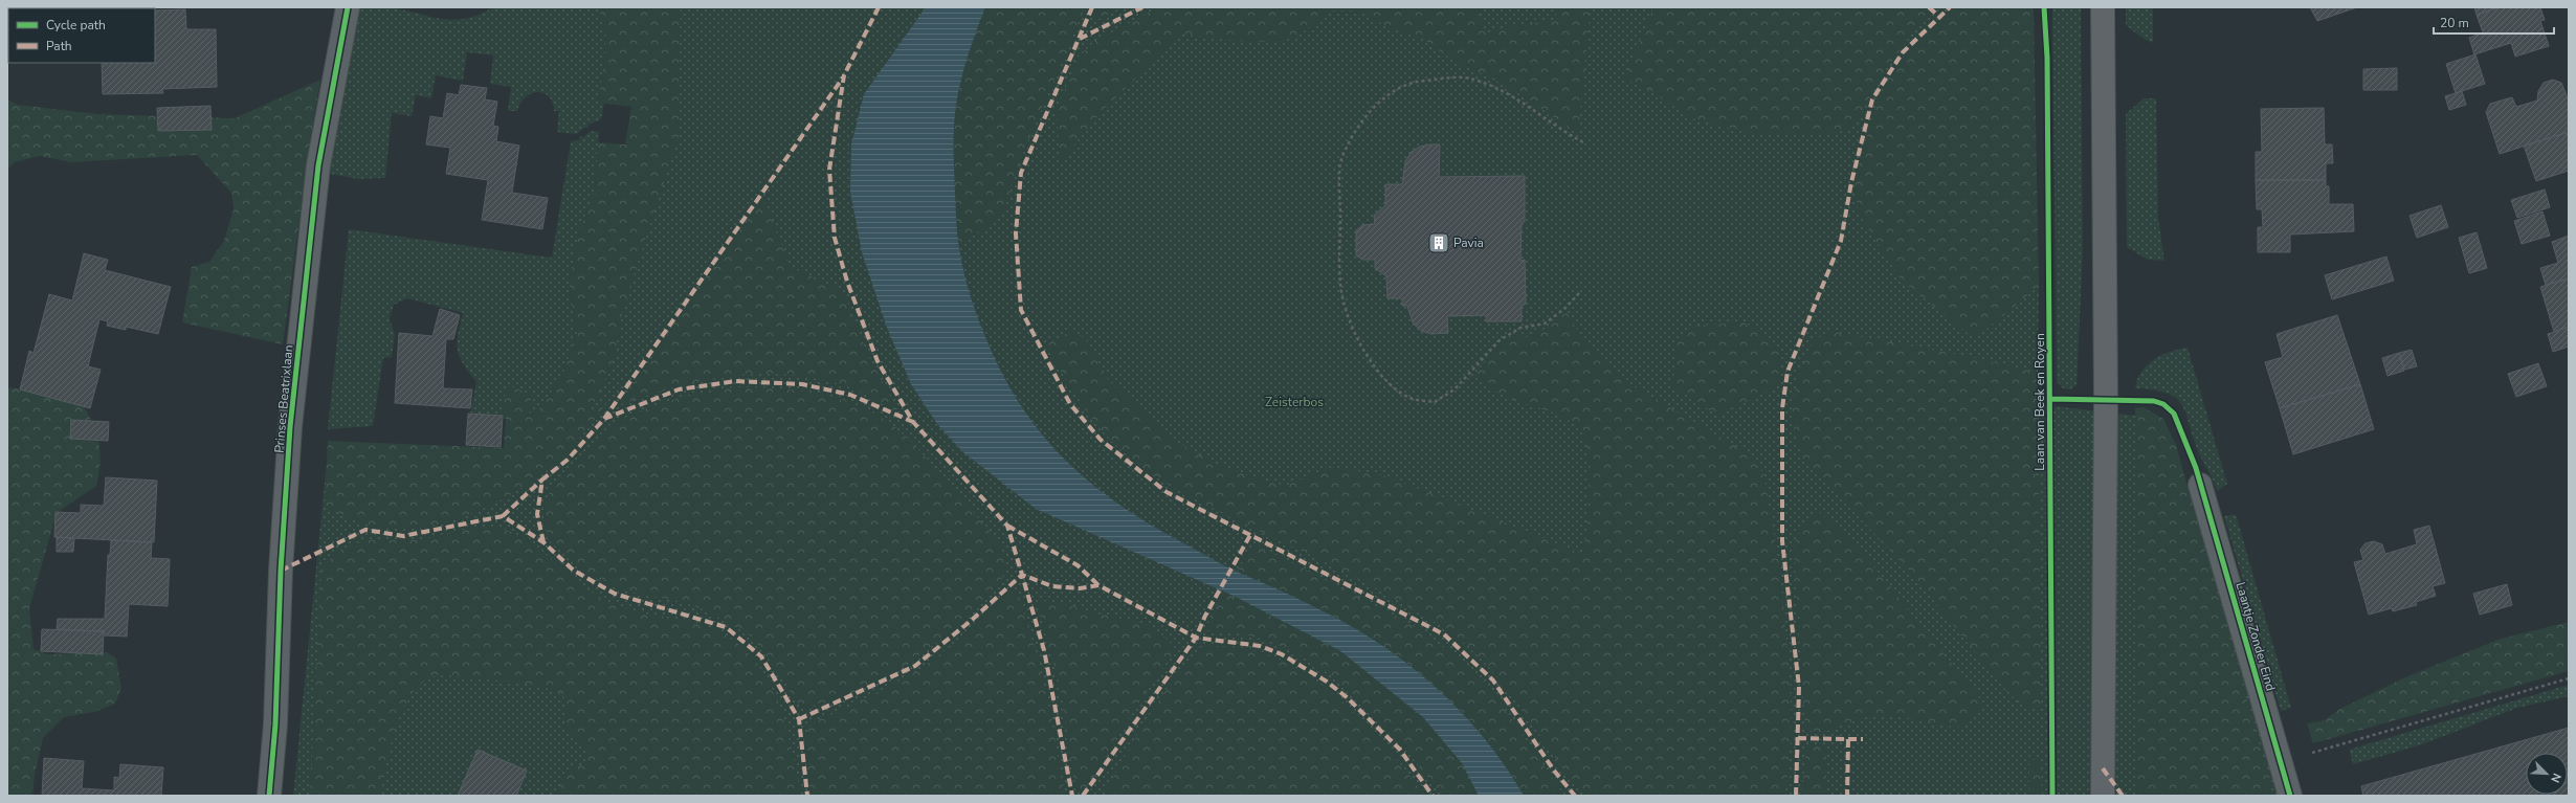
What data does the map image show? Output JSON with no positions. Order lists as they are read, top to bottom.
{
  "streets": {
    "street": ["Prinses Beatrixlaan", "Laantje Zonder Eind"],
    "cycle path": ["Laan van Beek en Royen"]
  },
  "parks": ["Zeisterbos"],
  "places": {
    "building": ["Pavia"]
  },
  "legend": ["Cycle path", "Path"],
  "scale_bar": "20 m",
  "north": "bottom right"
}
